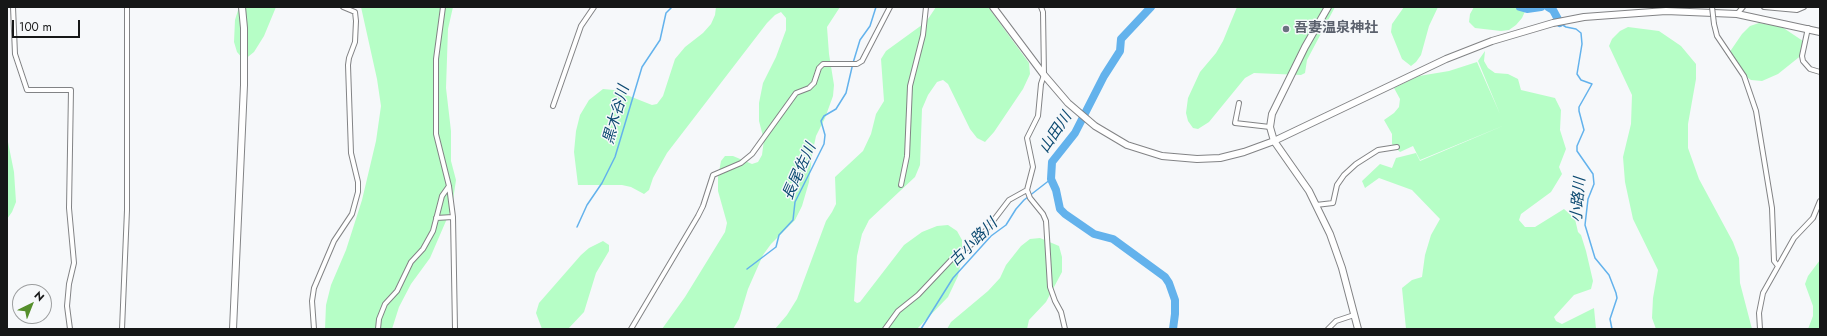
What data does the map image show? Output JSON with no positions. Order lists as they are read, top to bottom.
{
  "water": [
    "黒木谷川",
    "山田川",
    "長尾佐川",
    "小路川",
    "古小路川"
  ],
  "places": ["吾妻温泉神社"],
  "scale_bar": "100 m",
  "north": "top right"
}
